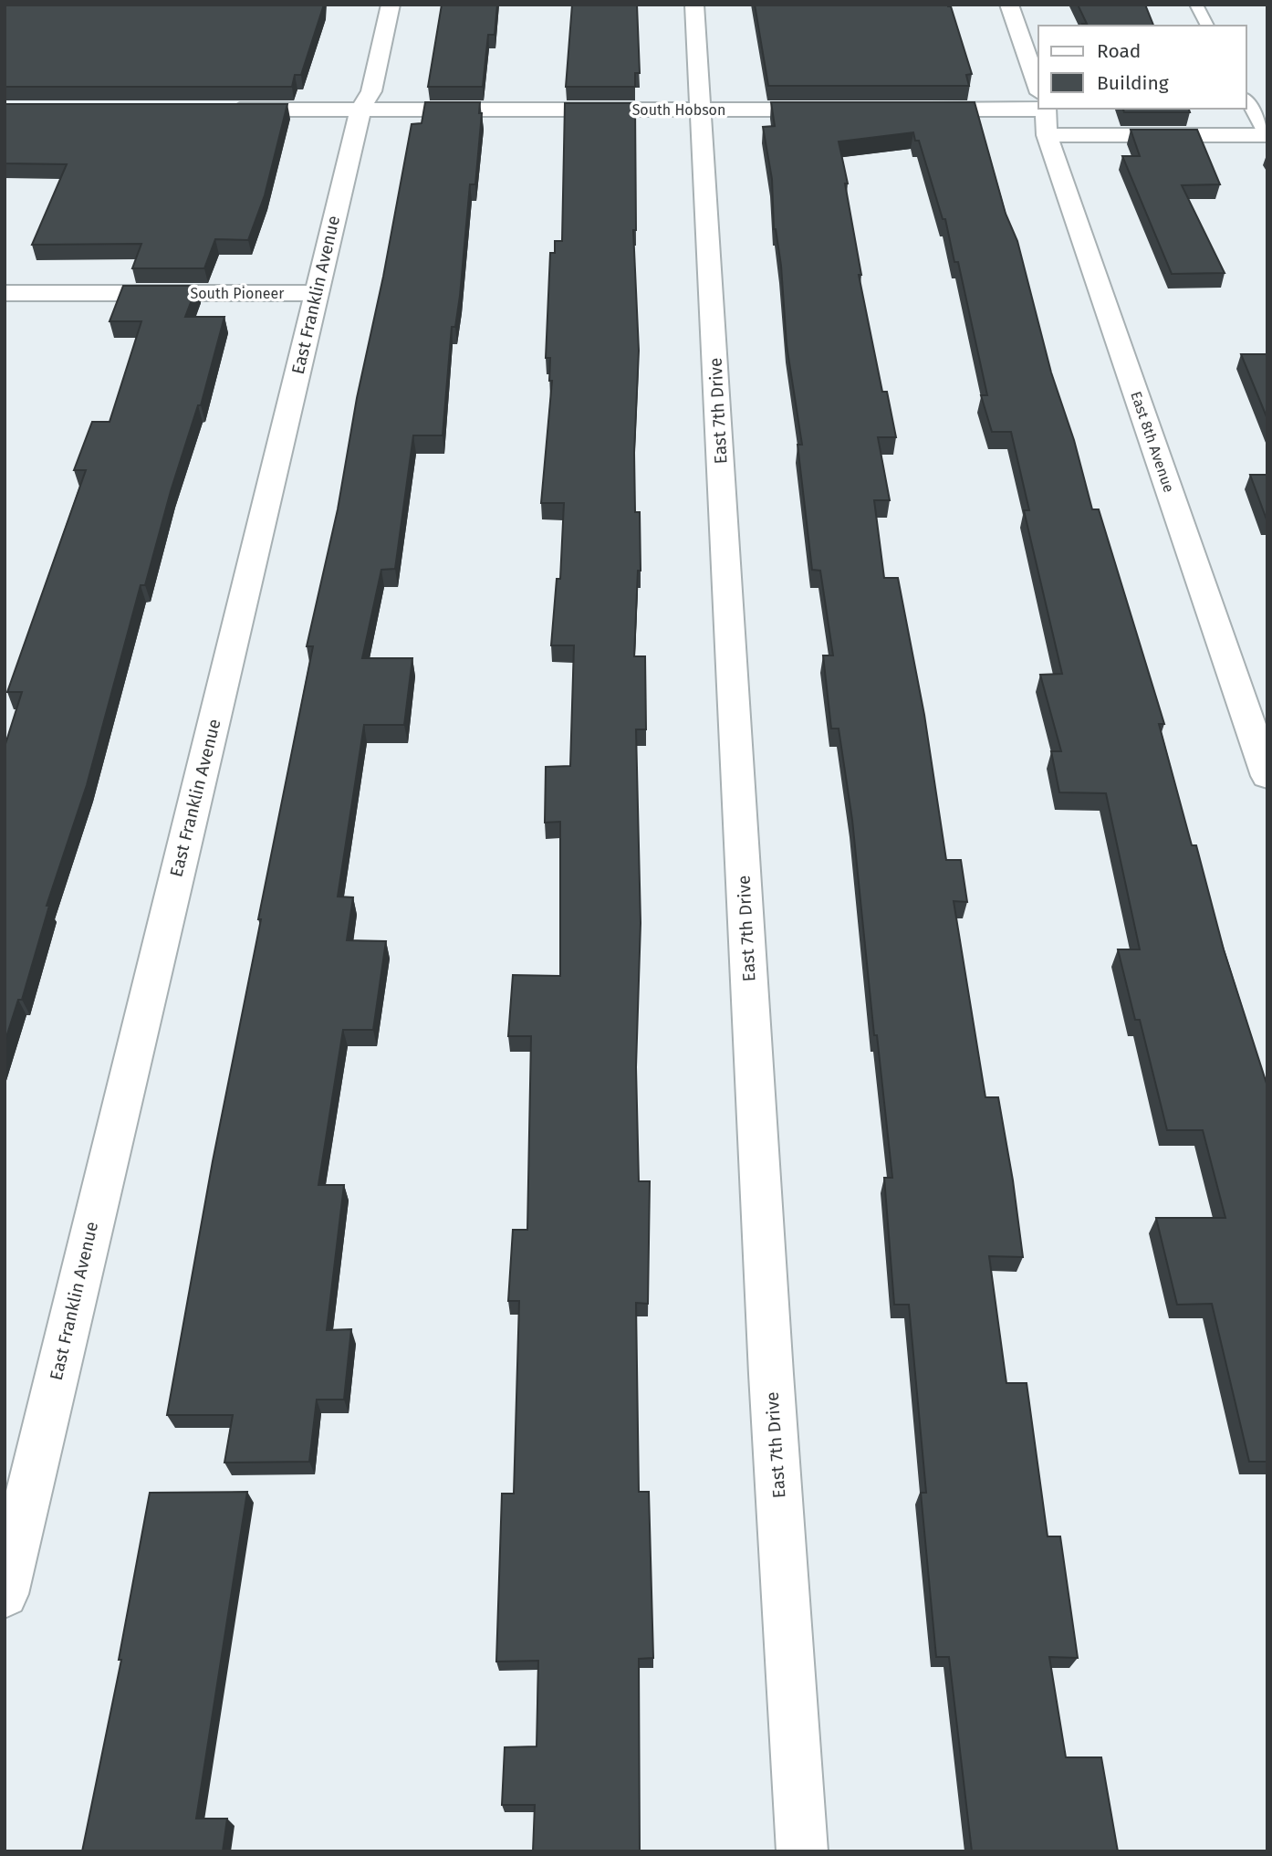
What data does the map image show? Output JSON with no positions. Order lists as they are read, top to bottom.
{
  "streets": {
    "street": [
      "South Hobson",
      "South Pioneer",
      "East Franklin Avenue",
      "East 7th Drive",
      "East 8th Avenue"
    ]
  },
  "crossings": [
    ["South Hobson", "East Franklin Avenue"],
    ["South Hobson", "East 7th Drive"],
    ["South Pioneer", "East Franklin Avenue"]
  ],
  "legend": ["Road", "Building"]
}
